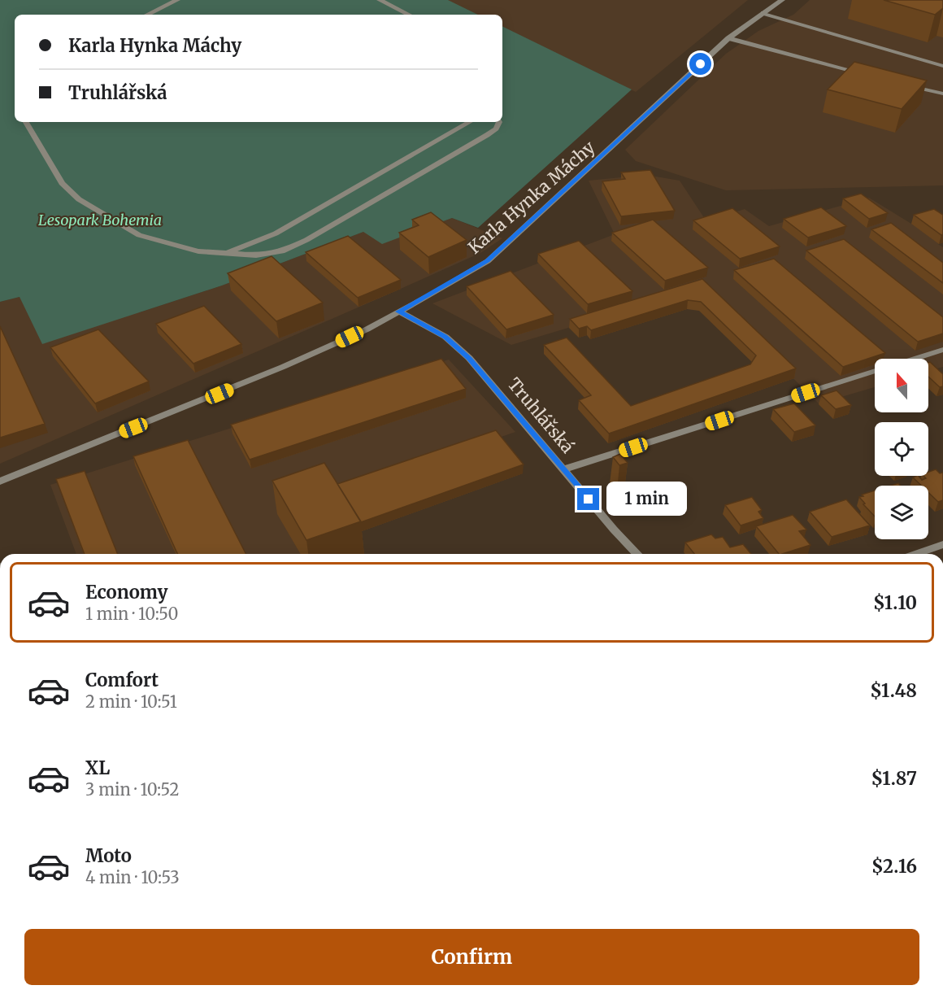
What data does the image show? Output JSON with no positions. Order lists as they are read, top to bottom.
{
  "streets": {
    "street": ["Karla Hynka Máchy", "Truhlářská"]
  },
  "crossings": [
    ["Karla Hynka Máchy", "Truhlářská"]
  ],
  "parks": ["Lesopark Bohemia"],
  "north": "top",
  "page": {
    "banner": ["Karla Hynka Máchy", "Truhlářská"],
    "bubble": "1 min",
    "list": [
      {
        "name": "Economy",
        "note": "1 min · 10:50",
        "value": "$1.10"
      },
      {
        "name": "Comfort",
        "note": "2 min · 10:51",
        "value": "$1.48"
      },
      {
        "name": "XL",
        "note": "3 min · 10:52",
        "value": "$1.87"
      },
      {
        "name": "Moto",
        "note": "4 min · 10:53",
        "value": "$2.16"
      }
    ],
    "buttons": "Confirm"
  }
}
